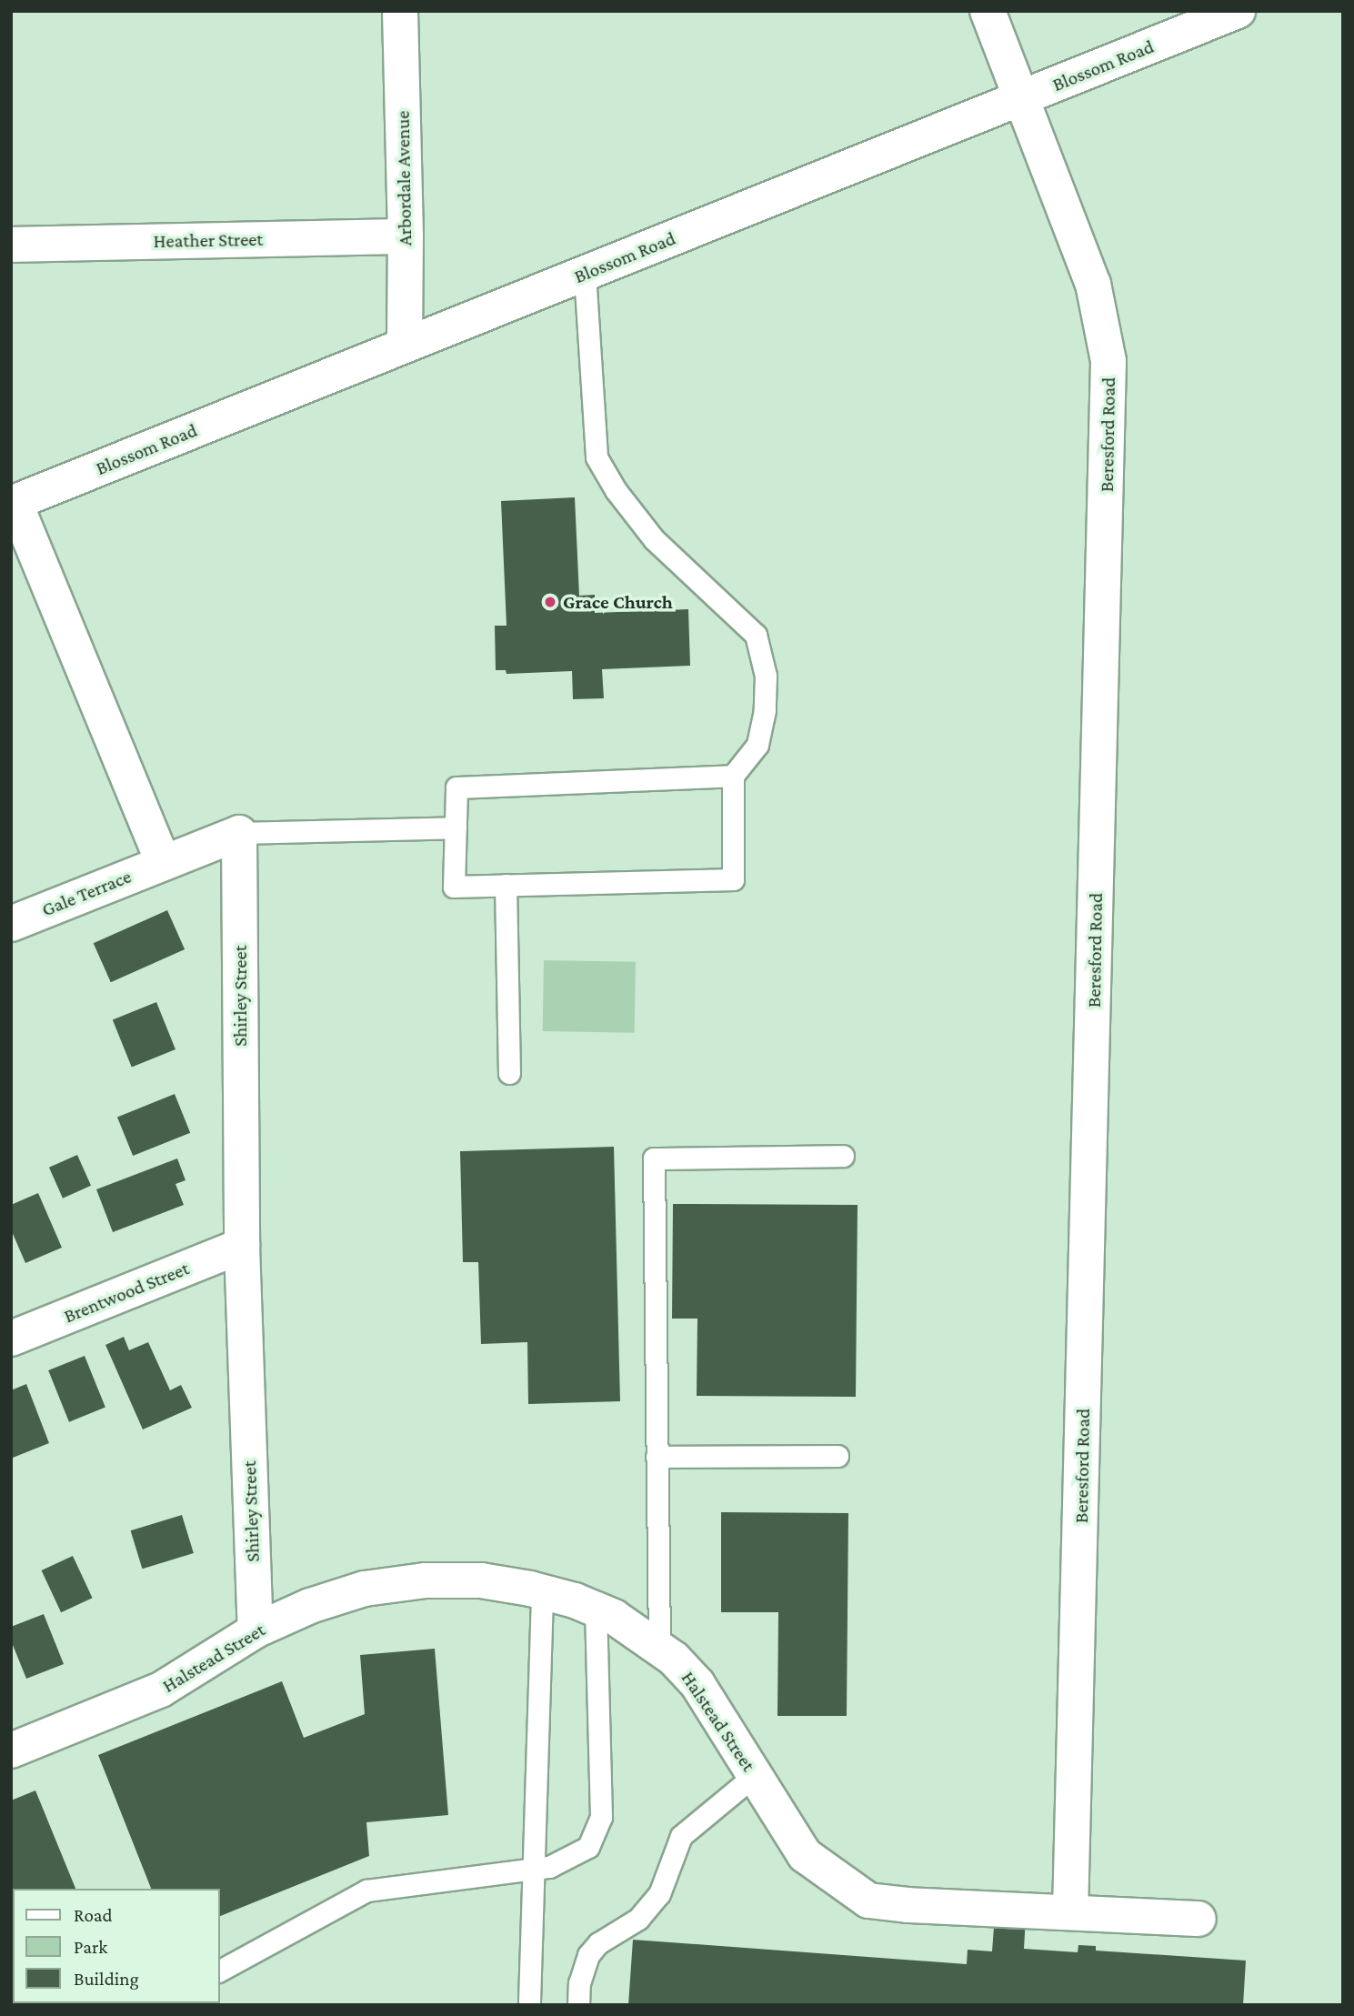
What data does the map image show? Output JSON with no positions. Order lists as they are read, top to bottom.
{
  "streets": {
    "street": [
      "Blossom Road",
      "Arbordale Avenue",
      "Heather Street",
      "Beresford Road",
      "Gale Terrace",
      "Shirley Street",
      "Brentwood Street",
      "Halstead Street"
    ]
  },
  "crossings": [
    ["Blossom Road", "Arbordale Avenue"],
    ["Blossom Road", "Beresford Road"],
    ["Arbordale Avenue", "Heather Street"],
    ["Beresford Road", "Halstead Street"],
    ["Shirley Street", "Brentwood Street"],
    ["Shirley Street", "Halstead Street"]
  ],
  "places": ["Grace Church"],
  "legend": ["Road", "Park", "Building"]
}
